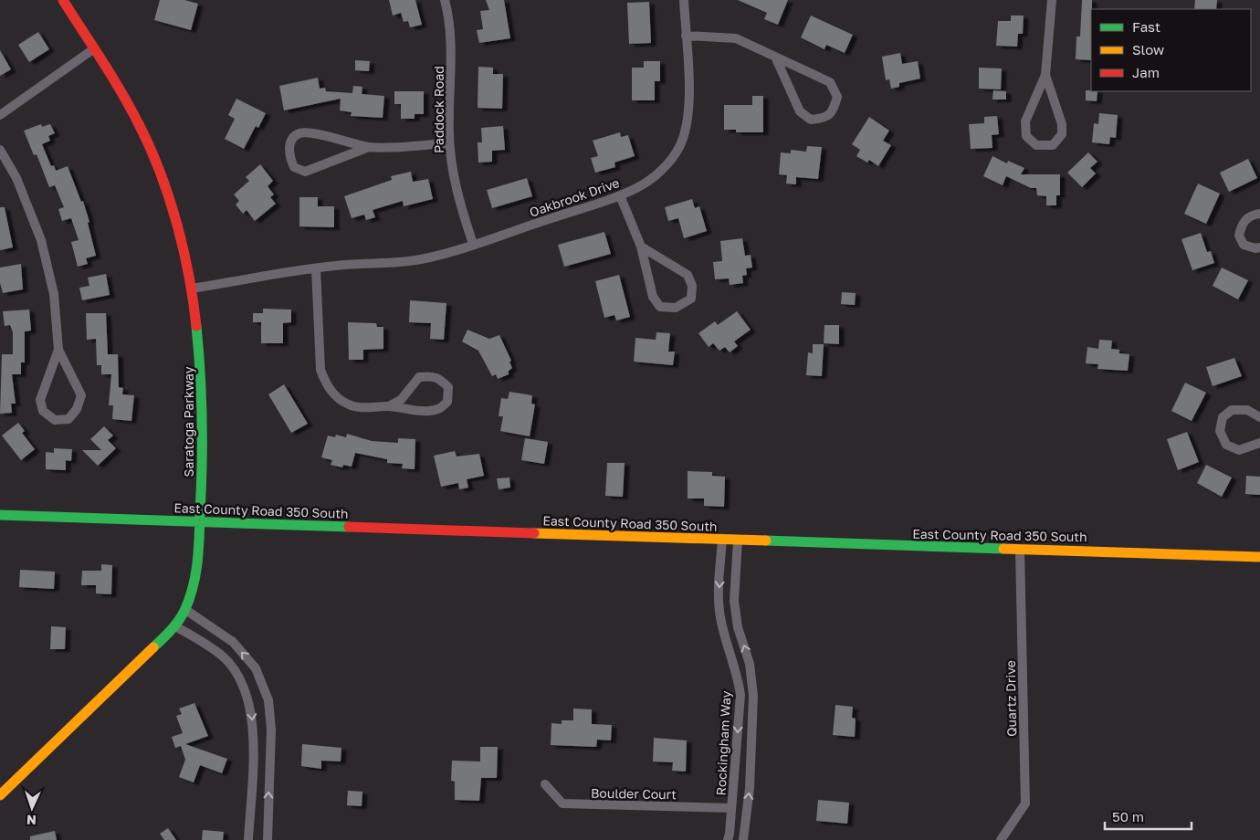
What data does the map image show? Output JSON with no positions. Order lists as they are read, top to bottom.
{
  "streets": {
    "street": [
      "Paddock Road",
      "Oakbrook Drive",
      "Saratoga Parkway",
      "East County Road 350 South",
      "Quartz Drive",
      "Rockingham Way",
      "Boulder Court"
    ]
  },
  "crossings": [
    ["Paddock Road", "Oakbrook Drive"],
    ["Oakbrook Drive", "Saratoga Parkway"],
    ["Saratoga Parkway", "East County Road 350 South"],
    ["East County Road 350 South", "Quartz Drive"],
    ["East County Road 350 South", "Rockingham Way"],
    ["Rockingham Way", "Boulder Court"]
  ],
  "legend": ["Fast", "Slow", "Jam"],
  "scale_bar": "50 m",
  "north": "bottom"
}
